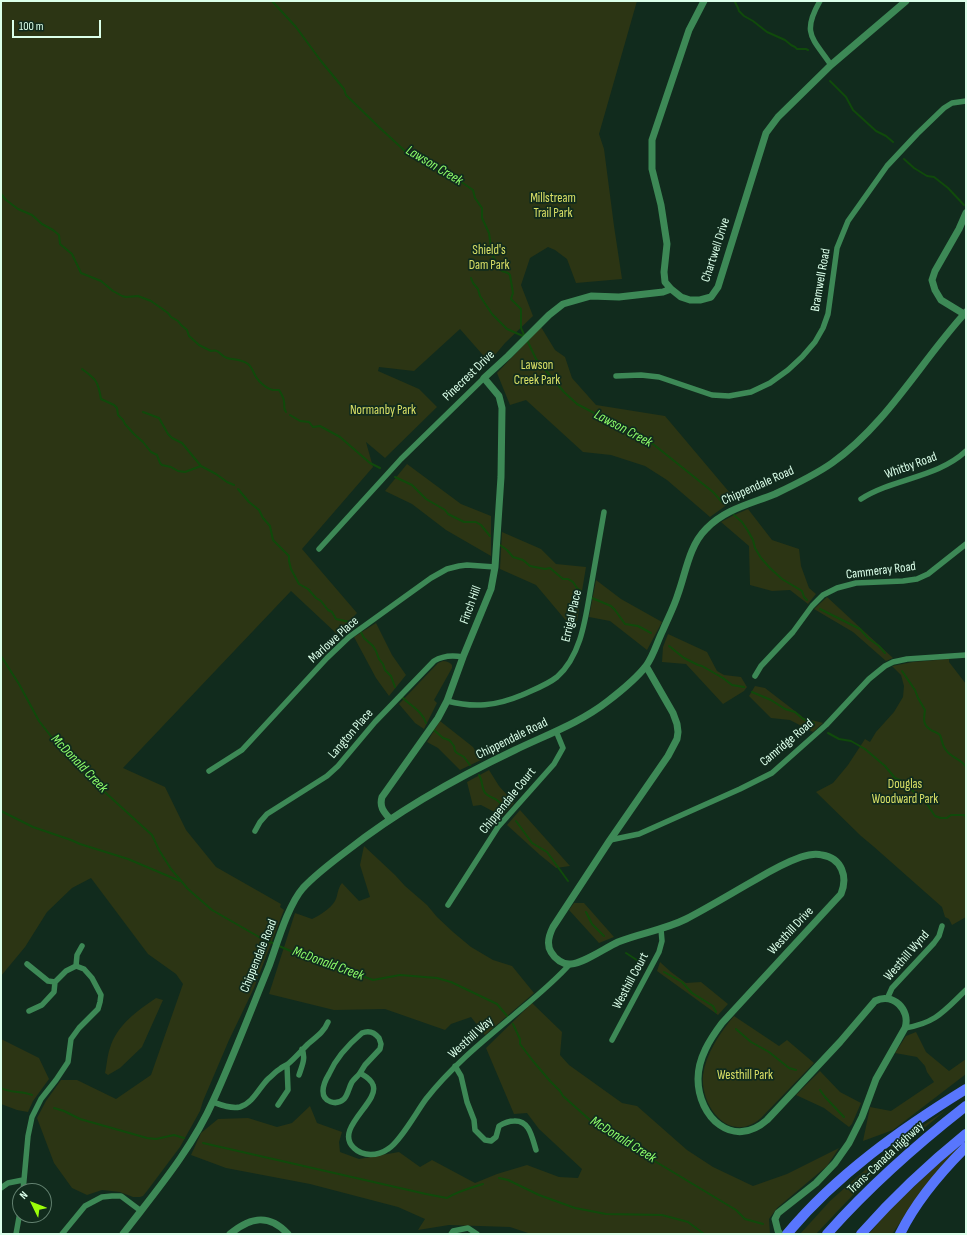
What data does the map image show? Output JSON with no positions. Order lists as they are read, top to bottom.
{
  "streets": {
    "highway": ["Trans-Canada Highway"],
    "street": [
      "Chartwell Drive",
      "Bramwell Road",
      "Pinecrest Drive",
      "Whitby Road",
      "Chippendale Road",
      "Cammeray Road",
      "Finch Hill",
      "Errigal Place",
      "Marlowe Place",
      "Langton Place",
      "Camridge Road",
      "Chippendale Court",
      "Westhill Drive",
      "Westhill Wynd",
      "Westhill Court",
      "Westhill Way"
    ]
  },
  "crossings": [
    ["Chartwell Drive", "Pinecrest Drive"],
    ["Pinecrest Drive", "Finch Hill"],
    ["Chippendale Road", "Finch Hill"],
    ["Chippendale Road", "Chippendale Court"],
    ["Finch Hill", "Errigal Place"],
    ["Finch Hill", "Marlowe Place"],
    ["Finch Hill", "Langton Place"],
    ["Westhill Drive", "Westhill Wynd"],
    ["Westhill Drive", "Westhill Court"],
    ["Westhill Drive", "Westhill Way"]
  ],
  "water": ["Lawson Creek", "McDonald Creek"],
  "parks": [
    "Millstream Trail Park",
    "Shield's Dam Park",
    "Lawson Creek Park",
    "Normanby Park",
    "Douglas Woodward Park",
    "Westhill Park"
  ],
  "scale_bar": "100 m",
  "north": "top left"
}
